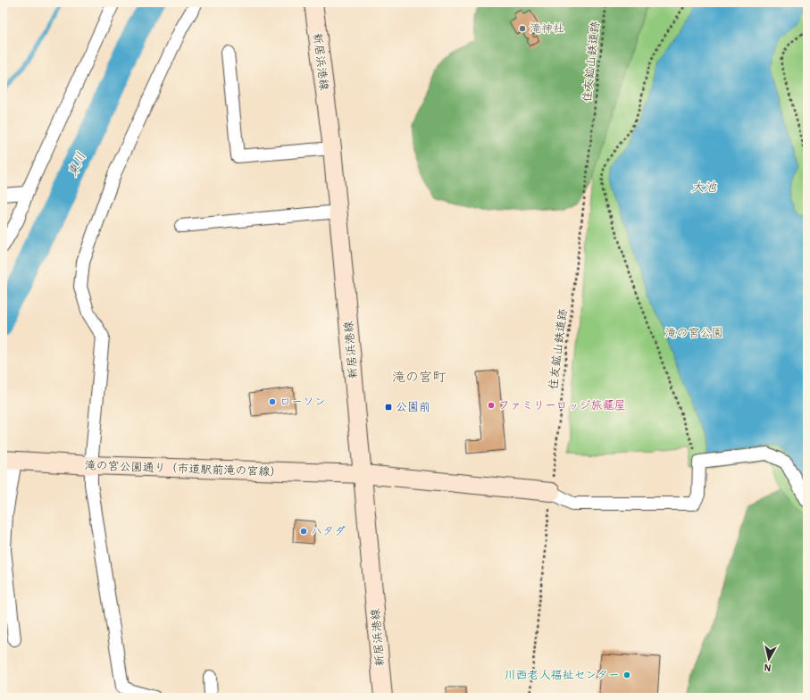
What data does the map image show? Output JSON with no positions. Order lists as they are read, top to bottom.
{
  "streets": {
    "main road": ["新居浜港線", "滝の宮公園通り（市道駅前滝の宮線）"],
    "path": ["住友鉱山鉄道跡"]
  },
  "crossings": [
    ["新居浜港線", "滝の宮公園通り（市道駅前滝の宮線）"],
    ["住友鉱山鉄道跡", "滝の宮公園通り（市道駅前滝の宮線）"]
  ],
  "districts": ["滝の宮町"],
  "water": ["東川", "大池"],
  "parks": ["滝の宮公園"],
  "places": {
    "other": [
      "滝神社",
      "ローソン",
      "ファミリーロッジ旅籠屋",
      "ハタダ",
      "川西老人福祉センター"
    ],
    "transit": ["公園前"]
  },
  "north": "bottom"
}
